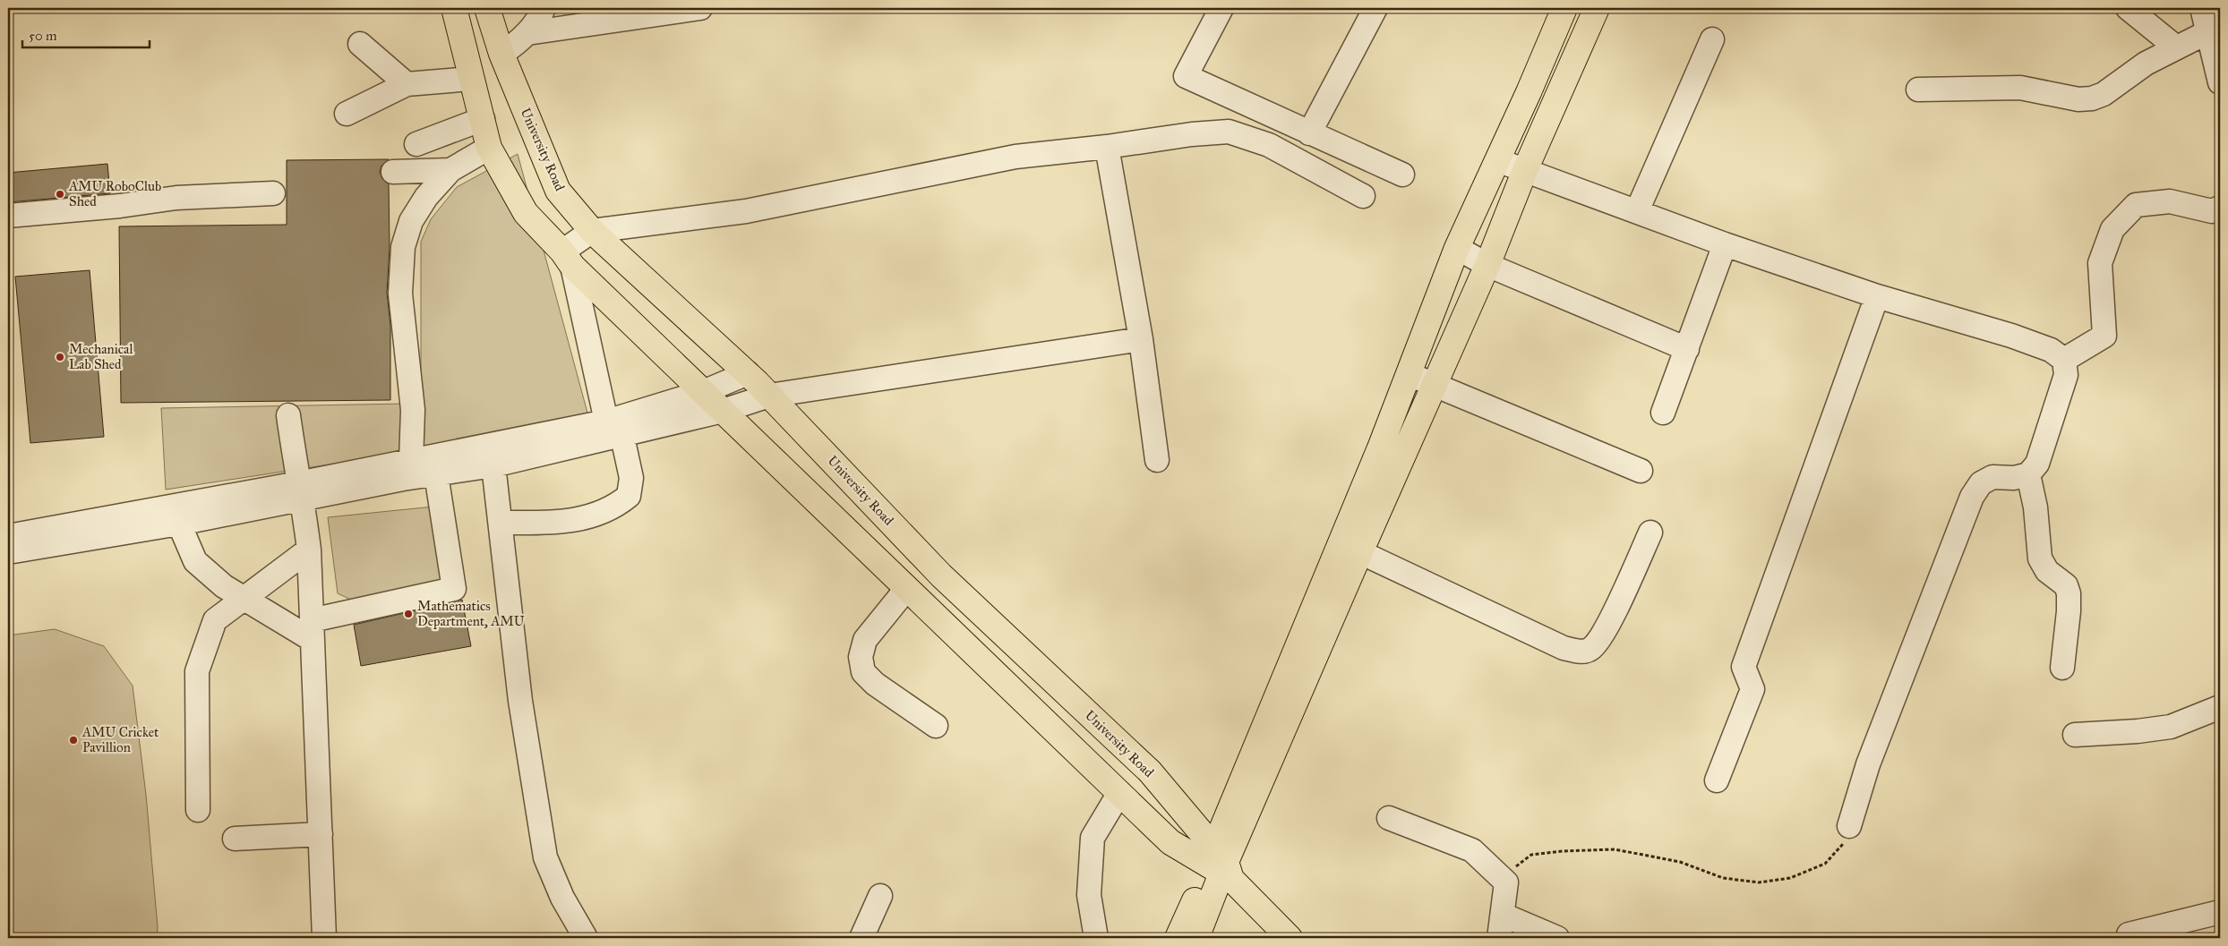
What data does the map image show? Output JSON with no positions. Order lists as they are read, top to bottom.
{
  "streets": {
    "main road": ["University Road"]
  },
  "places": [
    "AMU RoboClub Shed",
    "Mechanical Lab Shed",
    "Mathematics Department, AMU",
    "AMU Cricket Pavillion"
  ],
  "scale_bar": "50 m"
}
